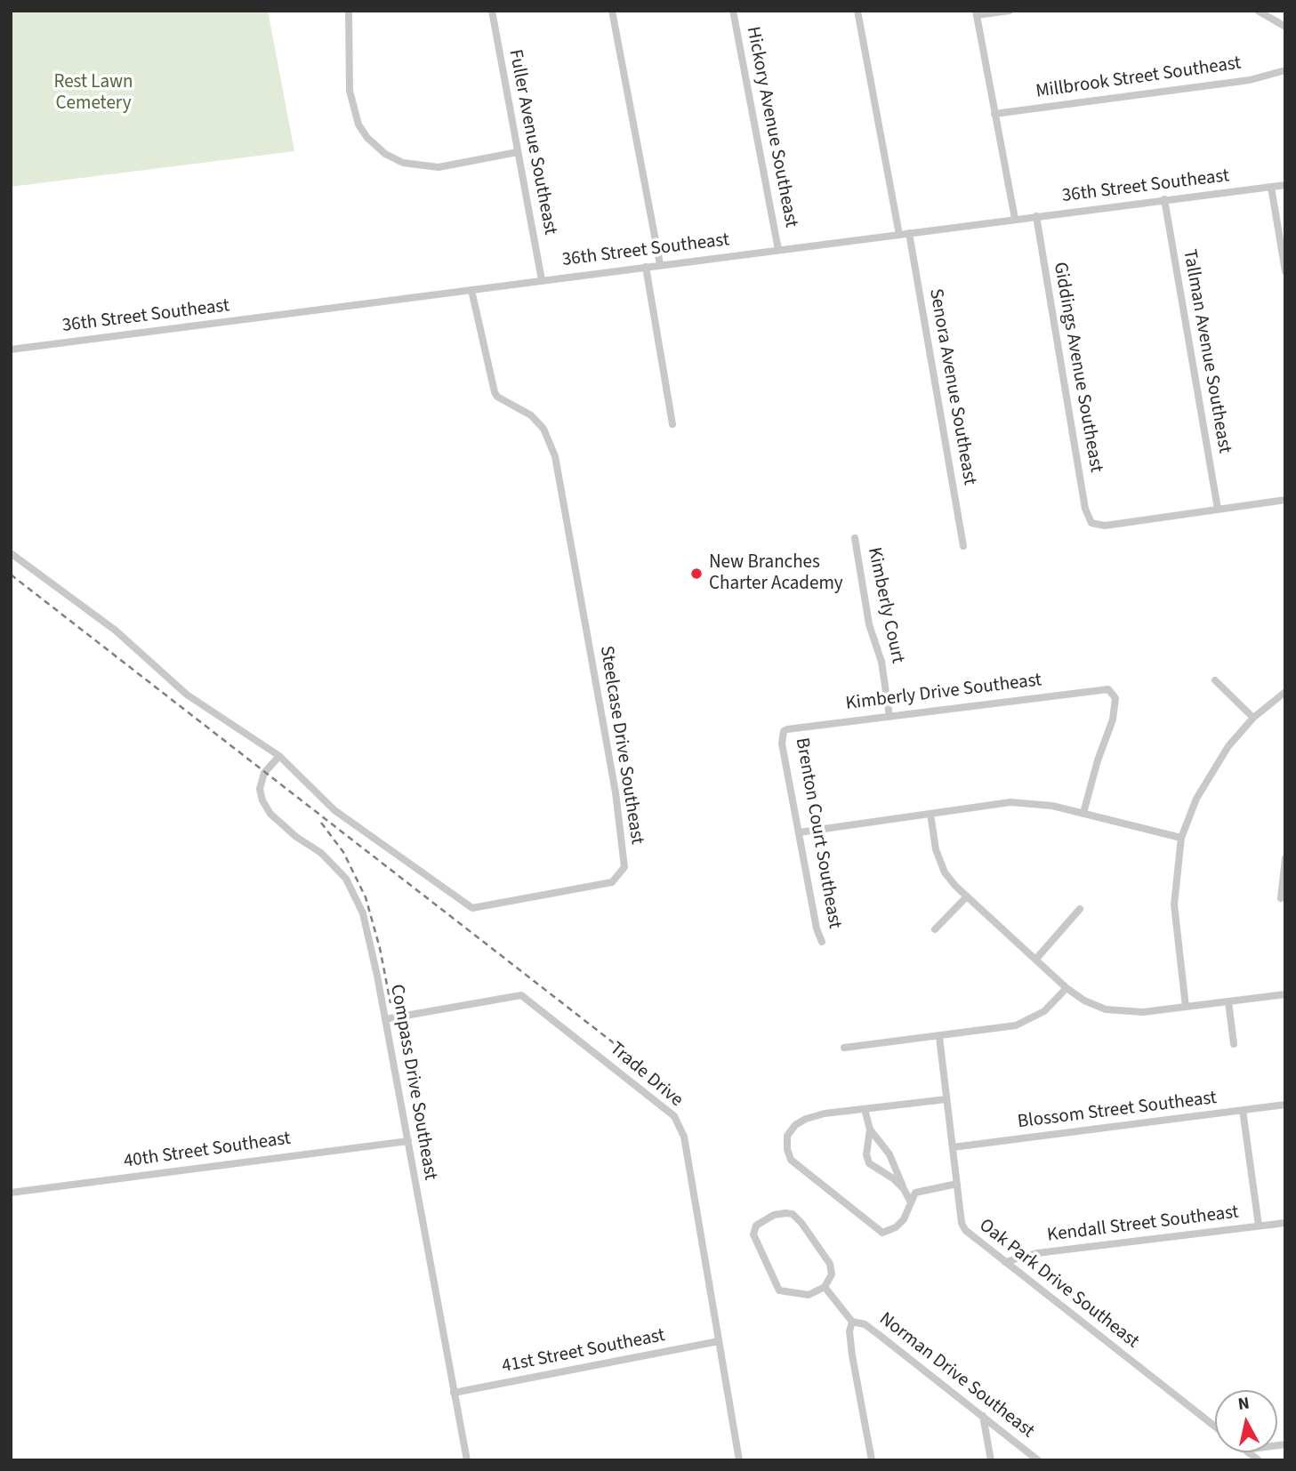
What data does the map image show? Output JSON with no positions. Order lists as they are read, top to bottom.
{
  "streets": {
    "street": [
      "Millbrook Street Southeast",
      "Hickory Avenue Southeast",
      "Fuller Avenue Southeast",
      "36th Street Southeast",
      "Tallman Avenue Southeast",
      "Giddings Avenue Southeast",
      "Senora Avenue Southeast",
      "Kimberly Court",
      "Kimberly Drive Southeast",
      "Steelcase Drive Southeast",
      "Brenton Court Southeast",
      "Trade Drive",
      "Compass Drive Southeast",
      "Blossom Street Southeast",
      "40th Street Southeast",
      "Kendall Street Southeast",
      "Oak Park Drive Southeast",
      "41st Street Southeast",
      "Norman Drive Southeast"
    ]
  },
  "crossings": [
    ["Hickory Avenue Southeast", "36th Street Southeast"],
    ["Fuller Avenue Southeast", "36th Street Southeast"],
    ["36th Street Southeast", "Tallman Avenue Southeast"],
    ["36th Street Southeast", "Giddings Avenue Southeast"],
    ["36th Street Southeast", "Senora Avenue Southeast"],
    ["36th Street Southeast", "Steelcase Drive Southeast"],
    ["Tallman Avenue Southeast", "Giddings Avenue Southeast"],
    ["Kimberly Court", "Kimberly Drive Southeast"],
    ["Kimberly Drive Southeast", "Brenton Court Southeast"],
    ["Steelcase Drive Southeast", "Compass Drive Southeast"],
    ["Trade Drive", "Compass Drive Southeast"],
    ["Trade Drive", "41st Street Southeast"],
    ["Compass Drive Southeast", "40th Street Southeast"],
    ["Compass Drive Southeast", "41st Street Southeast"],
    ["Blossom Street Southeast", "Oak Park Drive Southeast"],
    ["Kendall Street Southeast", "Oak Park Drive Southeast"]
  ],
  "parks": ["Rest Lawn Cemetery"],
  "places": ["New Branches Charter Academy"],
  "north": "top"
}
